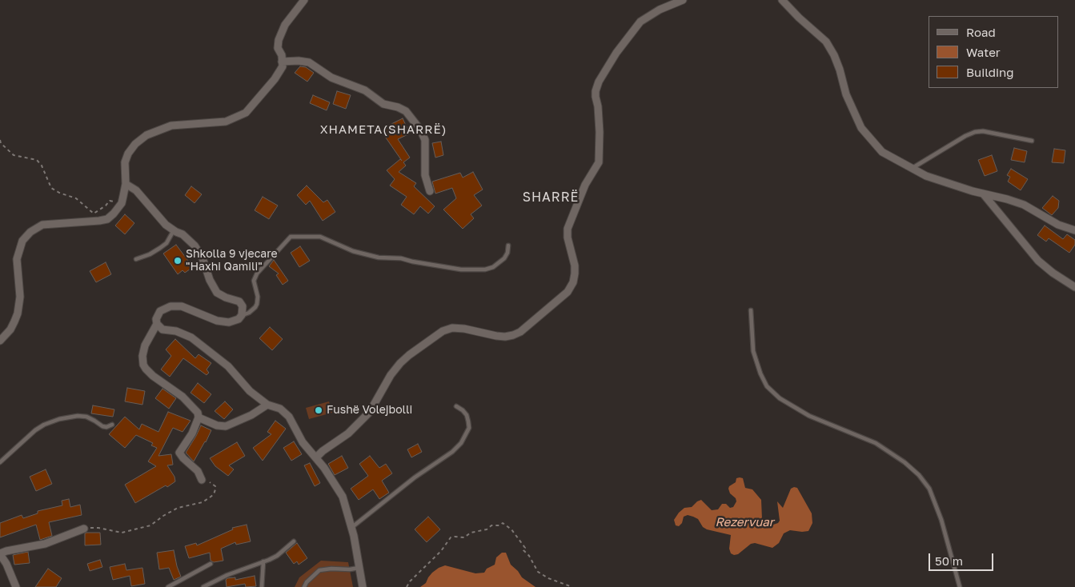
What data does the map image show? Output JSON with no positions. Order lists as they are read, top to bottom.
{
  "districts": ["XHAMETA(SHARRË)", "SHARRË"],
  "water": ["Rezervuar"],
  "places": ["Shkolla 9 vjecare \"Haxhi Qamili\"", "Fushë Volejbolli"],
  "legend": ["Road", "Water", "Building"],
  "scale_bar": "50 m"
}
